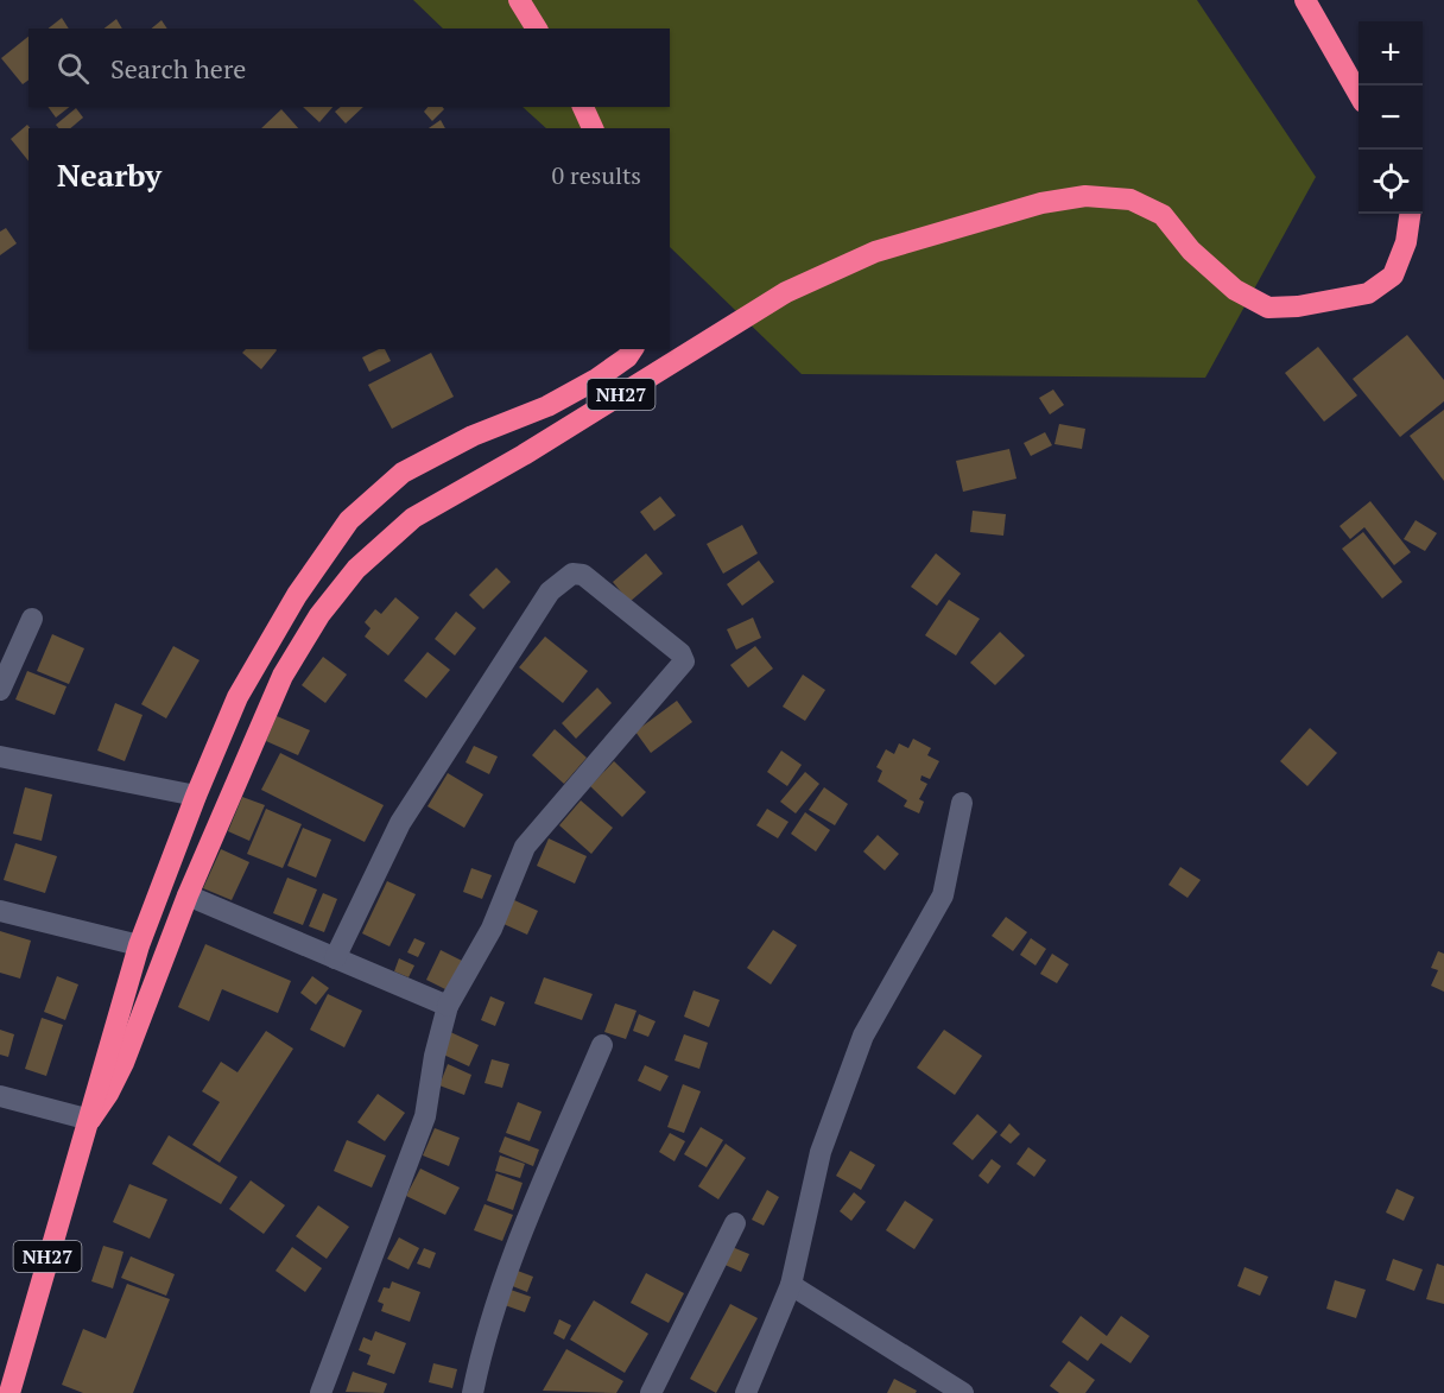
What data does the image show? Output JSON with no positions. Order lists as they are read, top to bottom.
{
  "streets": {
    "highway": ["NH27"]
  },
  "page": {
    "map_buttons": ["+", "−"],
    "search": "Search here",
    "heading": ["Nearby", "0 results"]
  }
}
